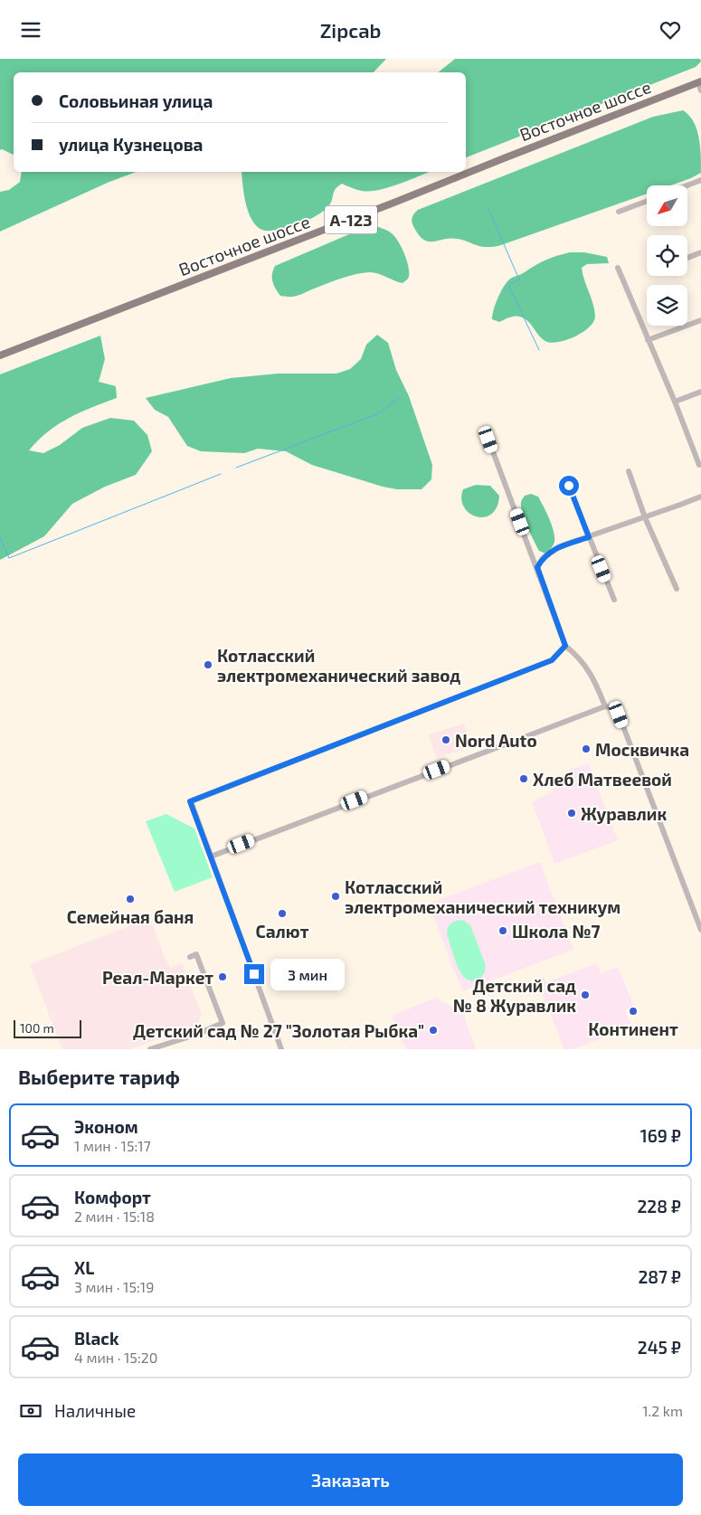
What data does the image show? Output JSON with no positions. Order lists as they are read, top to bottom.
{
  "streets": {
    "main road": ["Восточное шоссе", "А-123"]
  },
  "places": [
    "Котласский электромеханический завод",
    "Nord Auto",
    "Москвичка",
    "Хлеб Матвеевой",
    "Журавлик",
    "Котласский электромеханический техникум",
    "Семейная баня",
    "Салют",
    "Школа №7",
    "Реал-Маркет",
    "Детский сад № 8 Журавлик",
    "Континент",
    "Детский сад № 27 \"Золотая Рыбка\""
  ],
  "scale_bar": "100 m",
  "north": "bottom left",
  "page": {
    "header": "Zipcab",
    "banner": ["Соловьиная улица", "улица Кузнецова"],
    "bubble": "3 мин",
    "scale": "100 m",
    "heading": "Выберите тариф",
    "list": [
      {
        "name": "Эконом",
        "note": "1 мин · 15:17",
        "value": "169 ₽"
      },
      {
        "name": "Комфорт",
        "note": "2 мин · 15:18",
        "value": "228 ₽"
      },
      {
        "name": "XL",
        "note": "3 мин · 15:19",
        "value": "287 ₽"
      },
      {
        "name": "Black",
        "note": "4 мин · 15:20",
        "value": "245 ₽"
      }
    ],
    "pay": ["Наличные", "1.2 km"],
    "buttons": "Заказать"
  }
}
